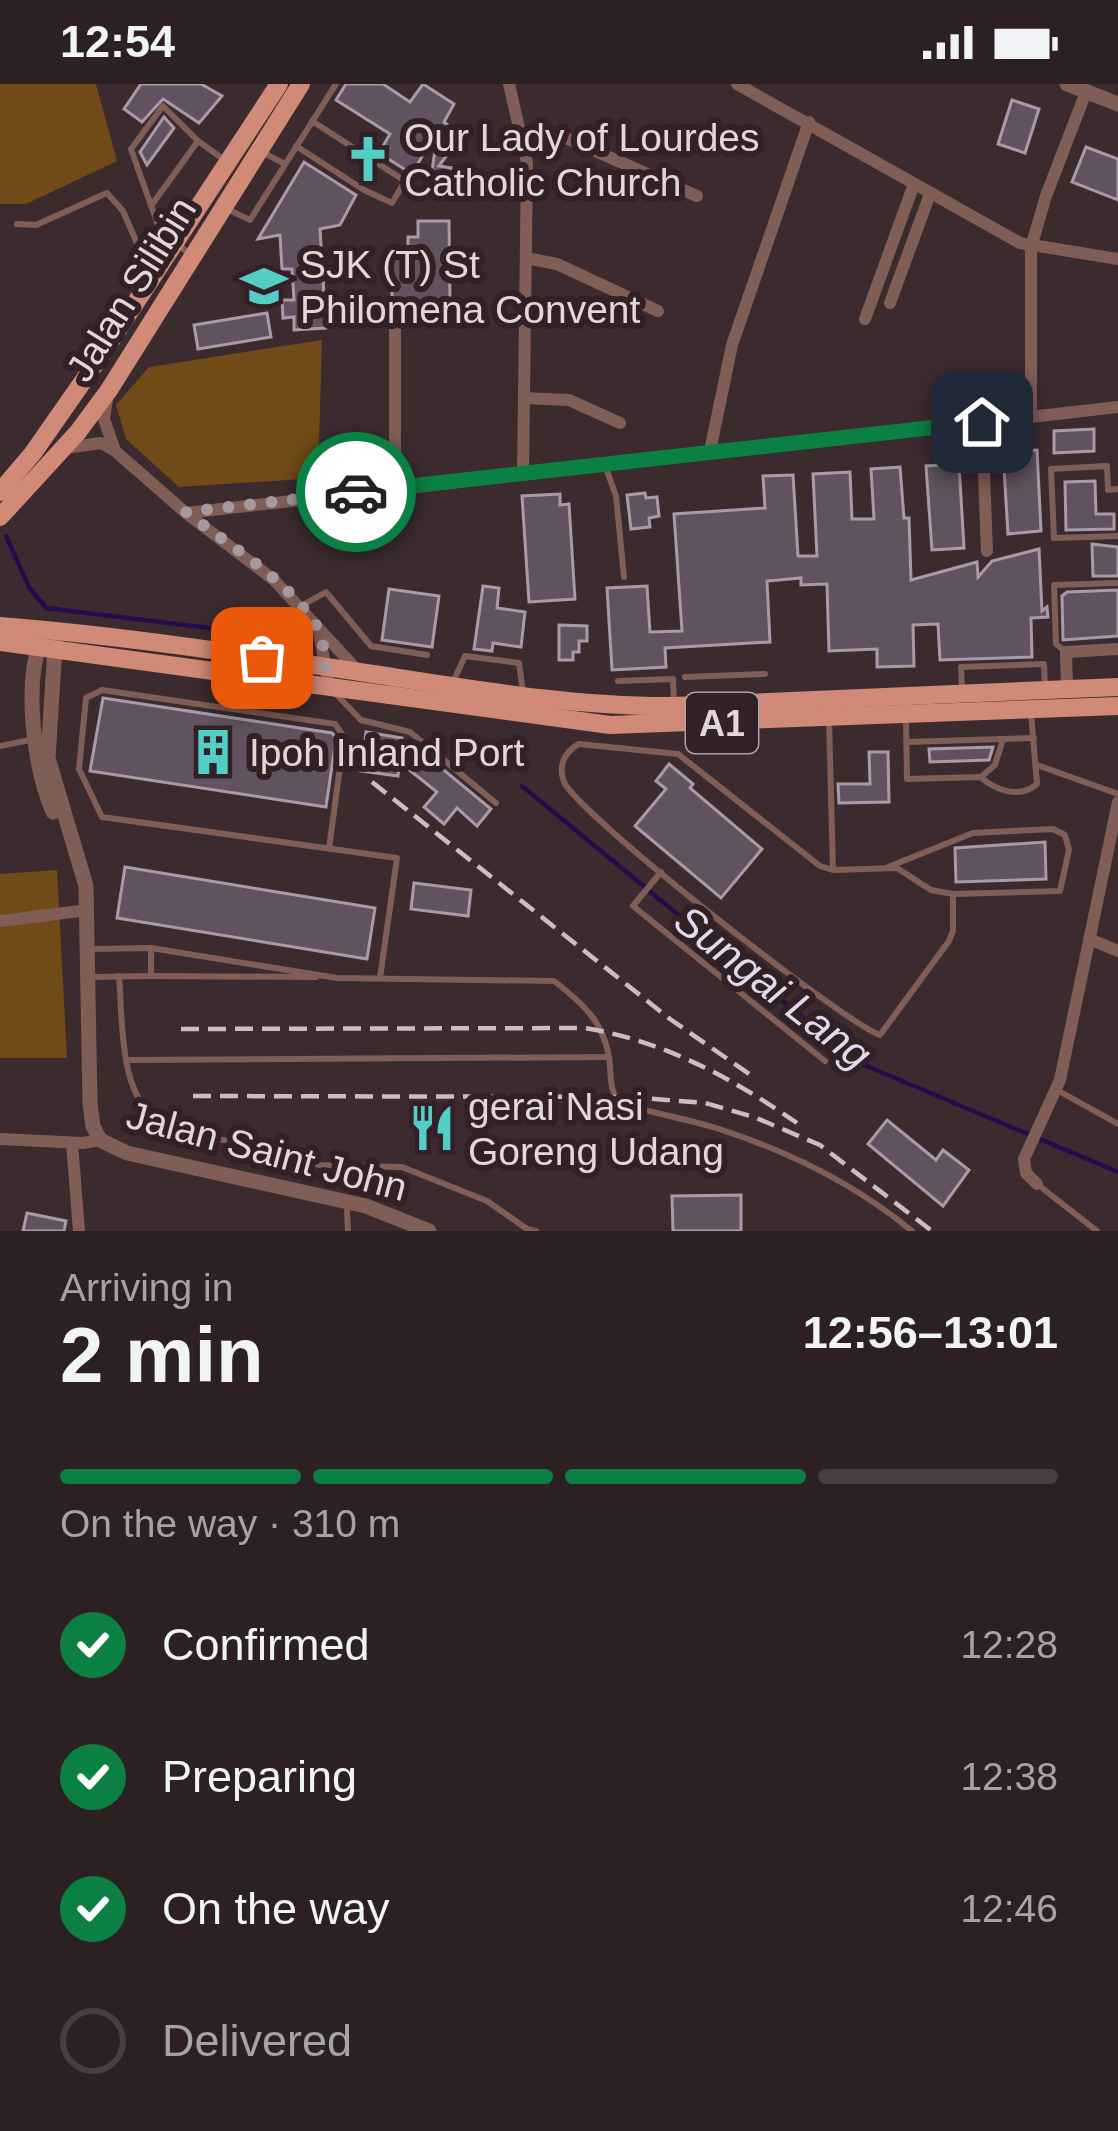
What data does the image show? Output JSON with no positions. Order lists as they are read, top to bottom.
{
  "streets": {
    "main road": ["Jalan Silibin", "A1"],
    "street": ["Jalan Saint John"]
  },
  "crossings": [
    ["A1", "Jalan Saint John"]
  ],
  "water": ["Sungai Lang"],
  "places": {
    "church": ["Our Lady of Lourdes Catholic Church"],
    "school or university": ["SJK (T) St Philomena Convent"],
    "building": ["Ipoh Inland Port"],
    "restaurant": ["gerai Nasi Goreng Udang"]
  },
  "page": {
    "status": "12:54",
    "heading": ["2 min", "Arriving in", "12:56–13:01"],
    "bar": "On the way · 310 m",
    "list": [
      ["Confirmed", "12:28"],
      ["Preparing", "12:38"],
      ["On the way", "12:46"],
      "Delivered"
    ]
  }
}
